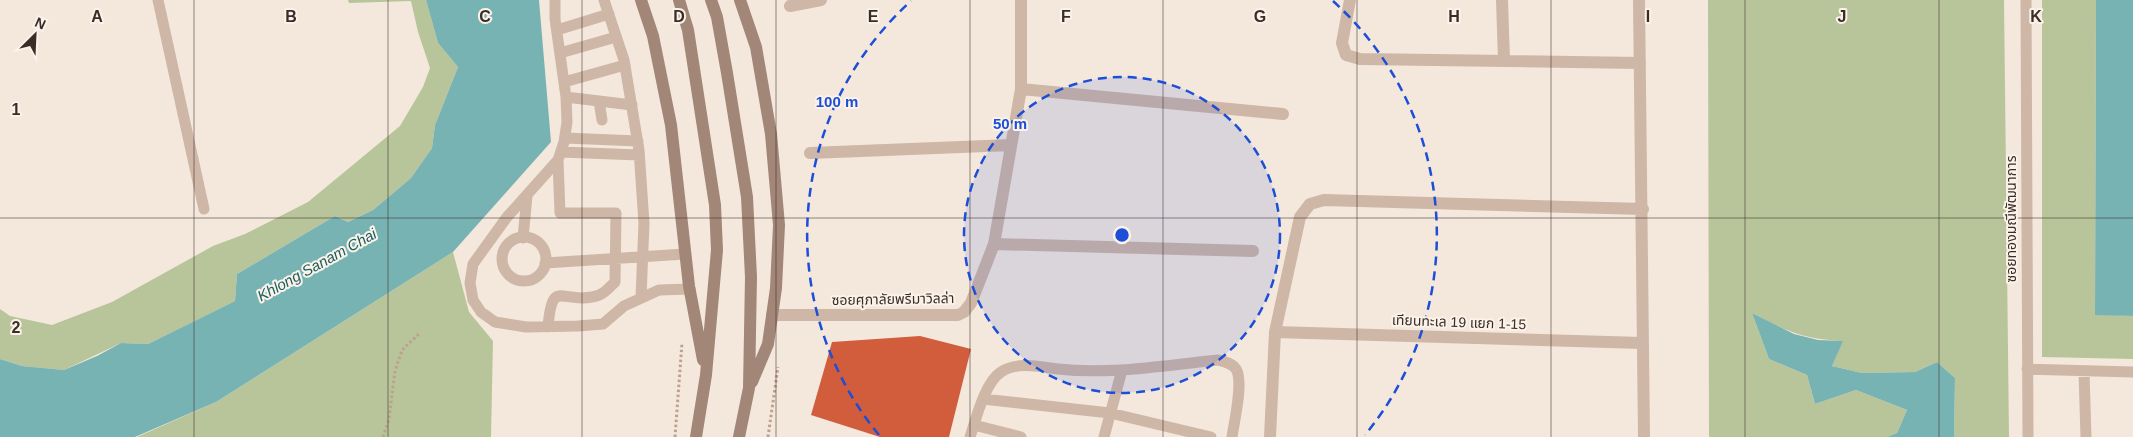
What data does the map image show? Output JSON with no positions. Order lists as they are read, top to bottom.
{
  "streets": {
    "street": ["ซอยศุภาลัยพรีมาวิลล่า", "เทียนทะเล 19 แยก 1-15"],
    "lane": ["ซอยทองมณีพัฒนาการ"]
  },
  "water": ["Khlong Sanam Chai"],
  "north": "top right",
  "grid": {
    "columns": [
      "A",
      "B",
      "C",
      "D",
      "E",
      "F",
      "G",
      "H",
      "I",
      "J",
      "K"
    ],
    "rows": ["1", "2"]
  },
  "rings": ["100 m", "50 m"]
}
